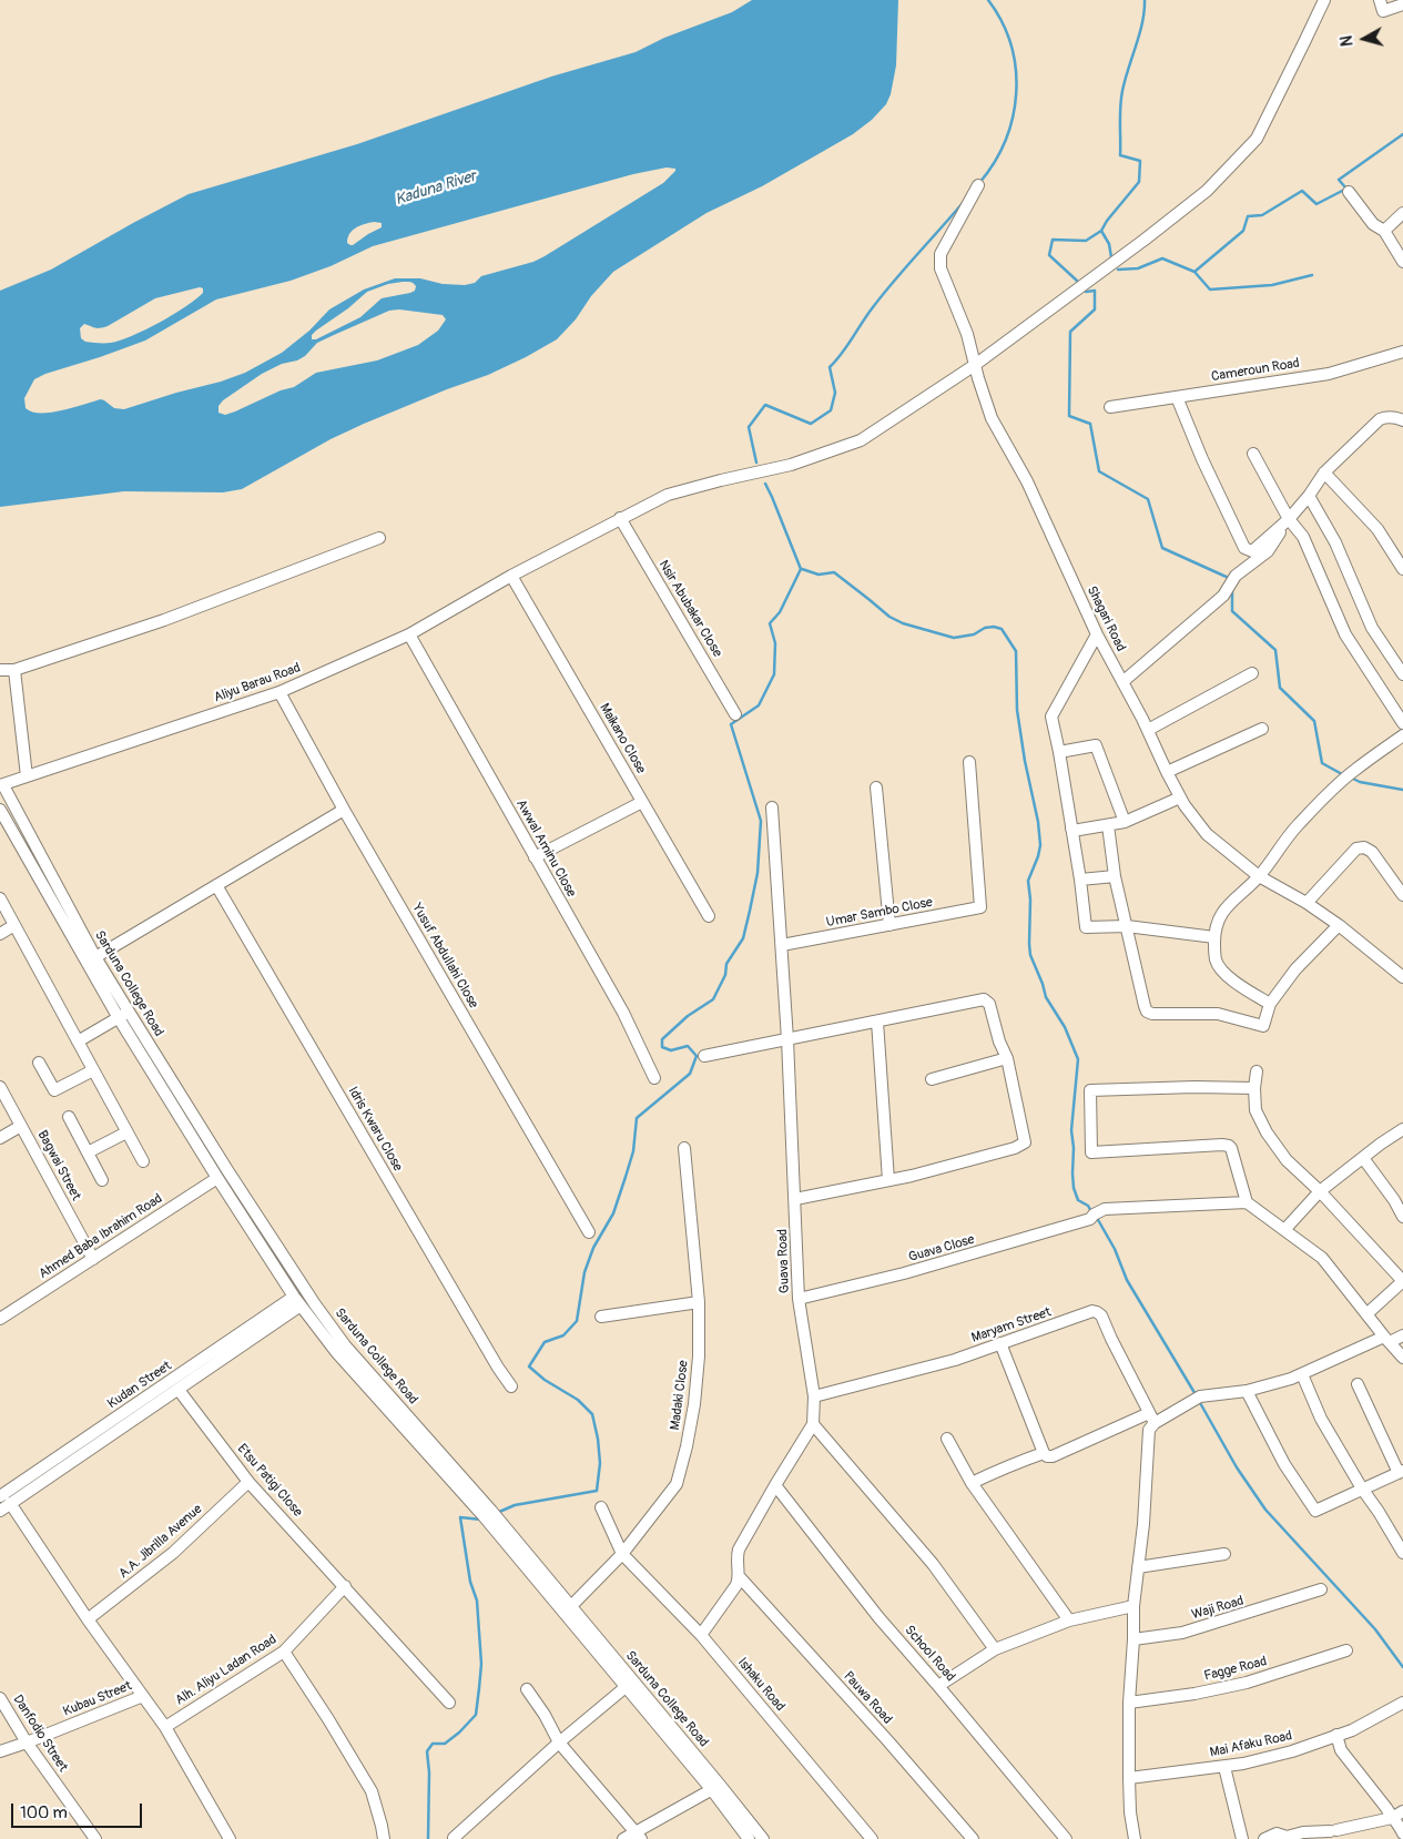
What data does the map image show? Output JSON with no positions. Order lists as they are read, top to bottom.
{
  "streets": {
    "street": [
      "Cameroun Road",
      "Nsir Abubakar Close",
      "Shagari Road",
      "Aliyu Barau Road",
      "Maikano Close",
      "Awwal Aminu Close",
      "Umar Sambo Close",
      "Yusuf Abdullahi Close",
      "Sarduna College Road",
      "Idris Kwaru Close",
      "Bagwai Street",
      "Ahmed Baba Ibrahim Road",
      "Guava Close",
      "Guava Road",
      "Maryam Street",
      "Kudan Street",
      "Madaki Close",
      "Etsu Patigi Close",
      "A.A. Jibrilla Avenue",
      "Waji Road",
      "School Road",
      "Fagge Road",
      "Alh. Aliyu Ladan Road",
      "Ishaku Road",
      "Pauwa Road",
      "Kubau Street",
      "Danfodio Street",
      "Mai Afaku Road"
    ]
  },
  "crossings": [
    ["Nsir Abubakar Close", "Aliyu Barau Road"],
    ["Shagari Road", "Aliyu Barau Road"],
    ["Aliyu Barau Road", "Maikano Close"],
    ["Aliyu Barau Road", "Awwal Aminu Close"],
    ["Aliyu Barau Road", "Yusuf Abdullahi Close"],
    ["Aliyu Barau Road", "Sarduna College Road"],
    ["Umar Sambo Close", "Guava Road"],
    ["Sarduna College Road", "Ahmed Baba Ibrahim Road"],
    ["Sarduna College Road", "Kudan Street"],
    ["Sarduna College Road", "Madaki Close"],
    ["Bagwai Street", "Ahmed Baba Ibrahim Road"],
    ["Guava Close", "Guava Road"],
    ["Guava Road", "Maryam Street"],
    ["Madaki Close", "Ishaku Road"],
    ["Etsu Patigi Close", "A.A. Jibrilla Avenue"],
    ["Etsu Patigi Close", "Alh. Aliyu Ladan Road"],
    ["Kubau Street", "Danfodio Street"]
  ],
  "water": ["Kaduna River"],
  "scale_bar": "100 m",
  "north": "left"
}
